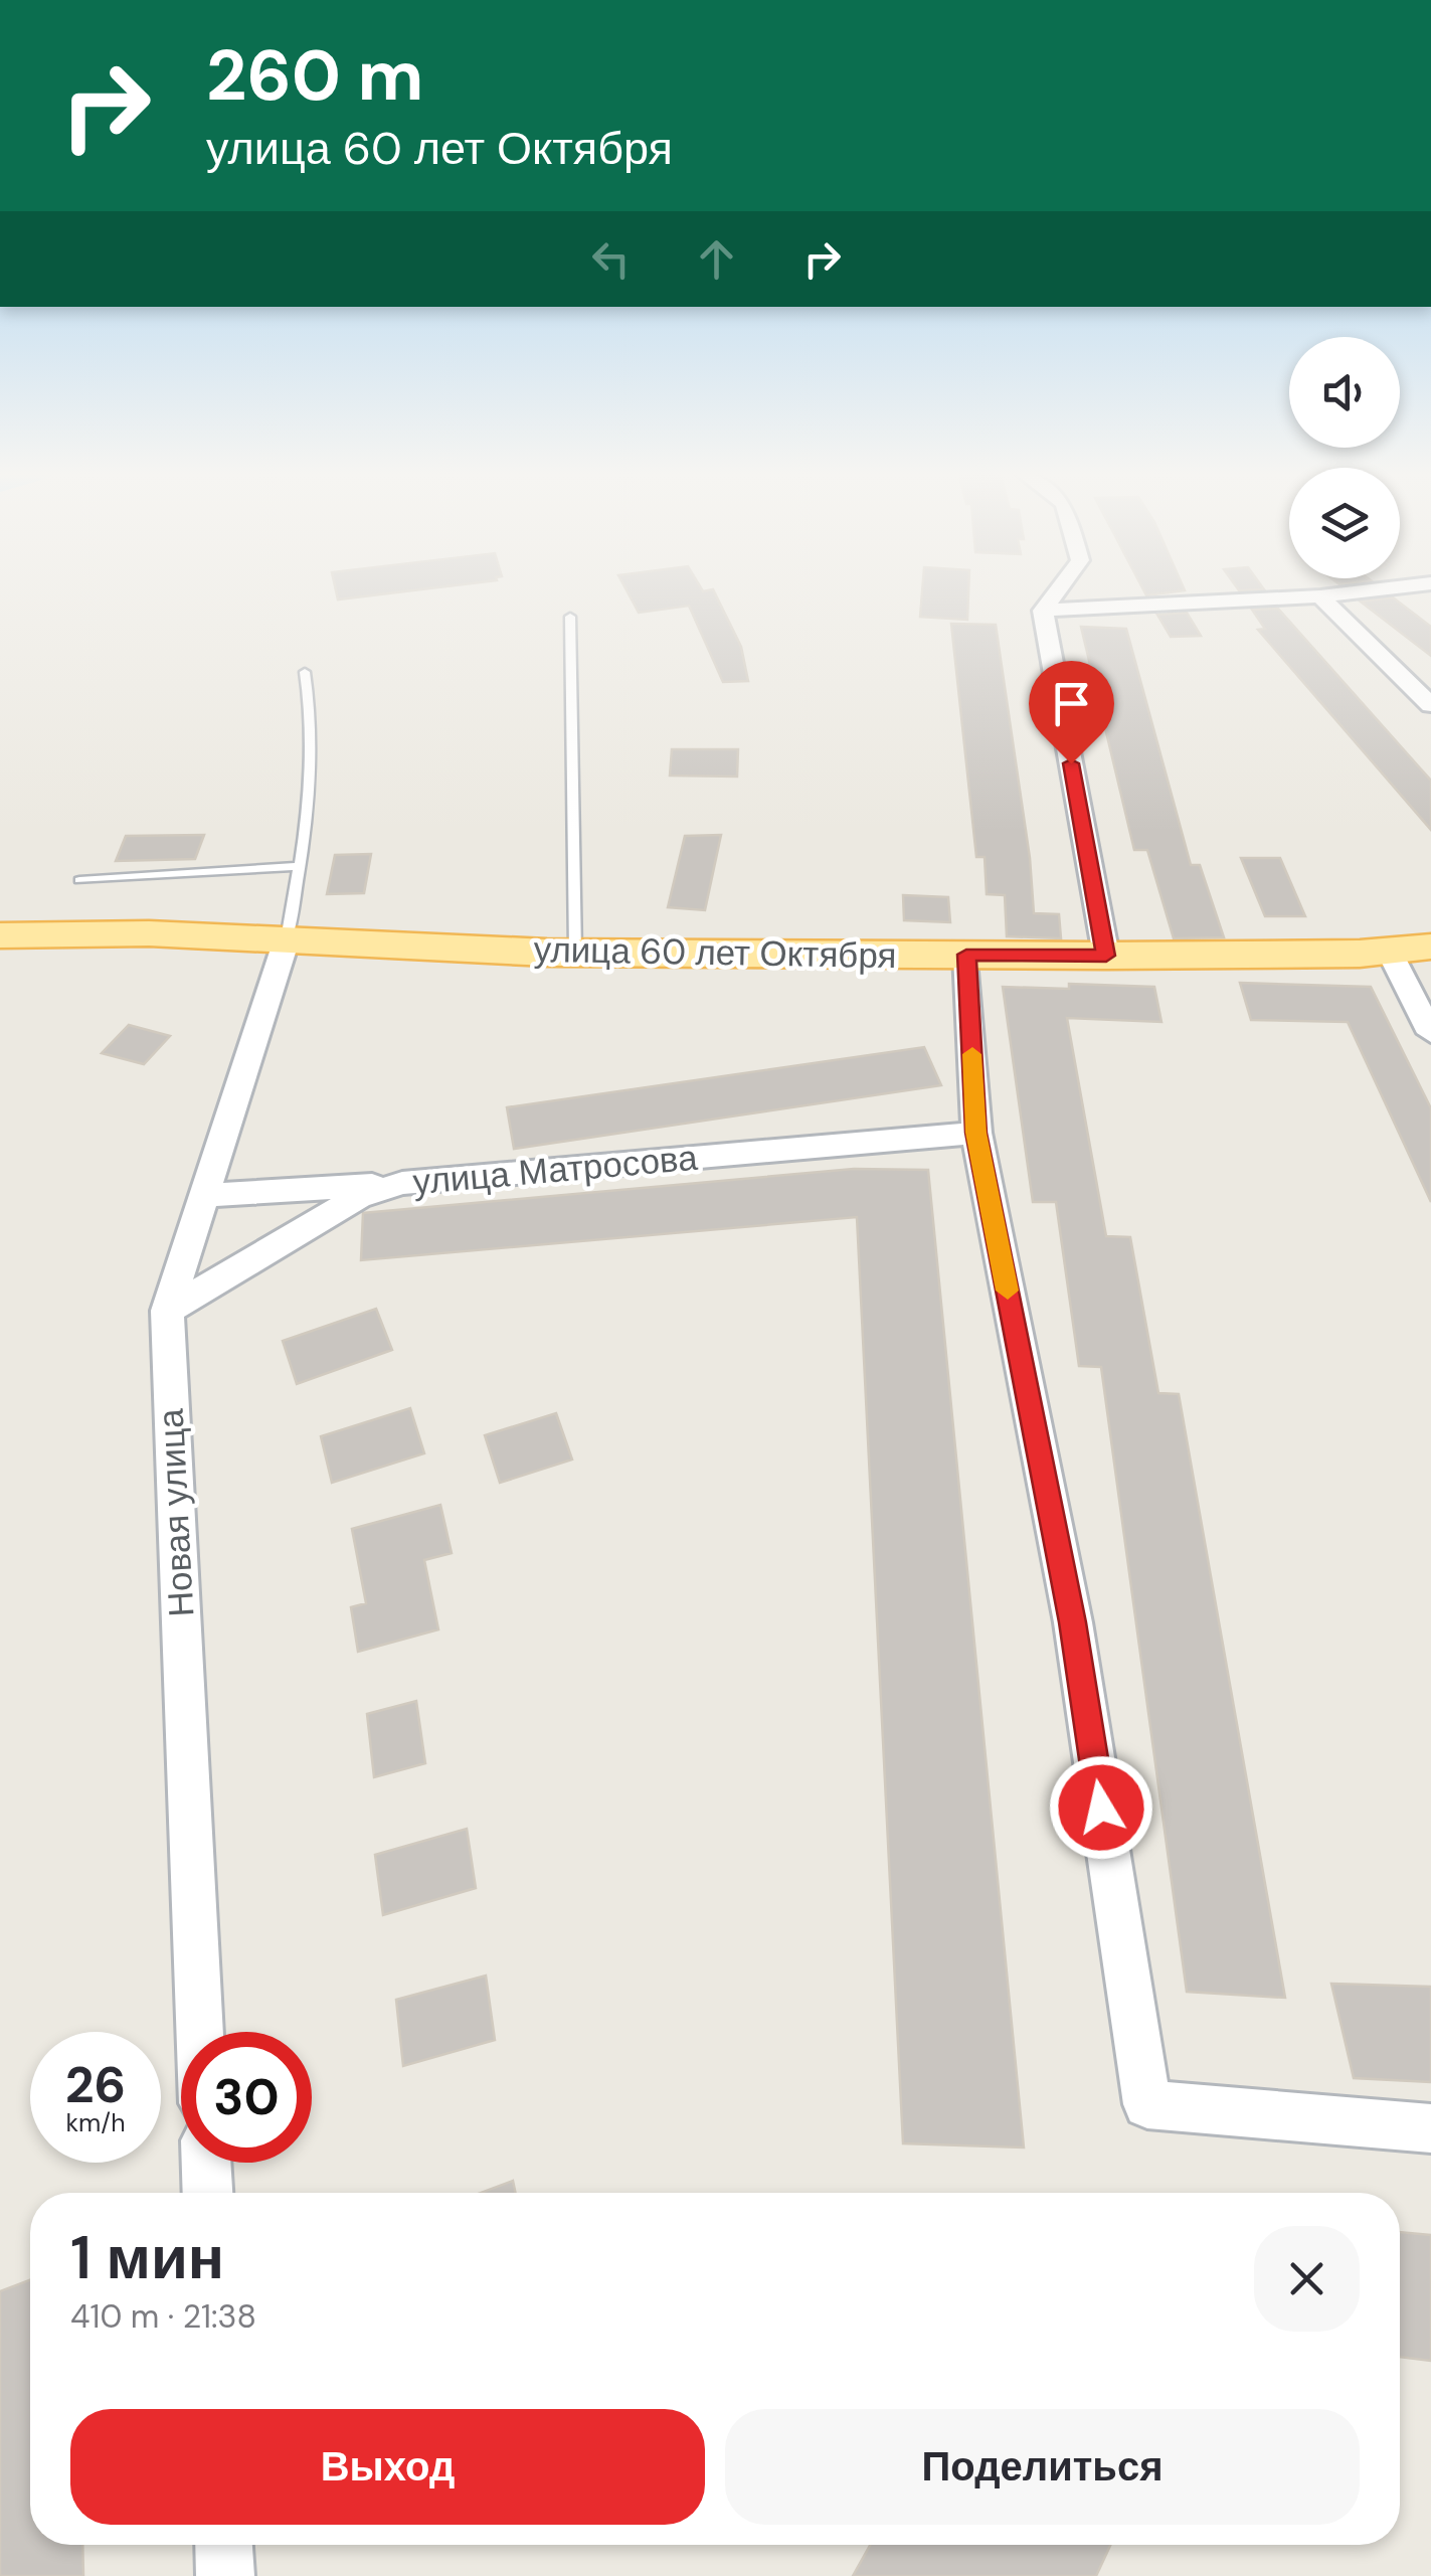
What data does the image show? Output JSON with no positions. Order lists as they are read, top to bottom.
{
  "streets": {
    "main road": ["улица 60 лет Октября"],
    "street": ["улица Матросова", "Новая улица"]
  },
  "crossings": [
    ["улица 60 лет Октября", "Новая улица"],
    ["улица Матросова", "Новая улица"]
  ],
  "page": {
    "turn": ["260 m", "улица 60 лет Октября"],
    "speed": "26 km/h",
    "limit": "30",
    "heading": ["1 мин", "410 m · 21:38"],
    "buttons": ["Выход", "Поделиться"]
  }
}
